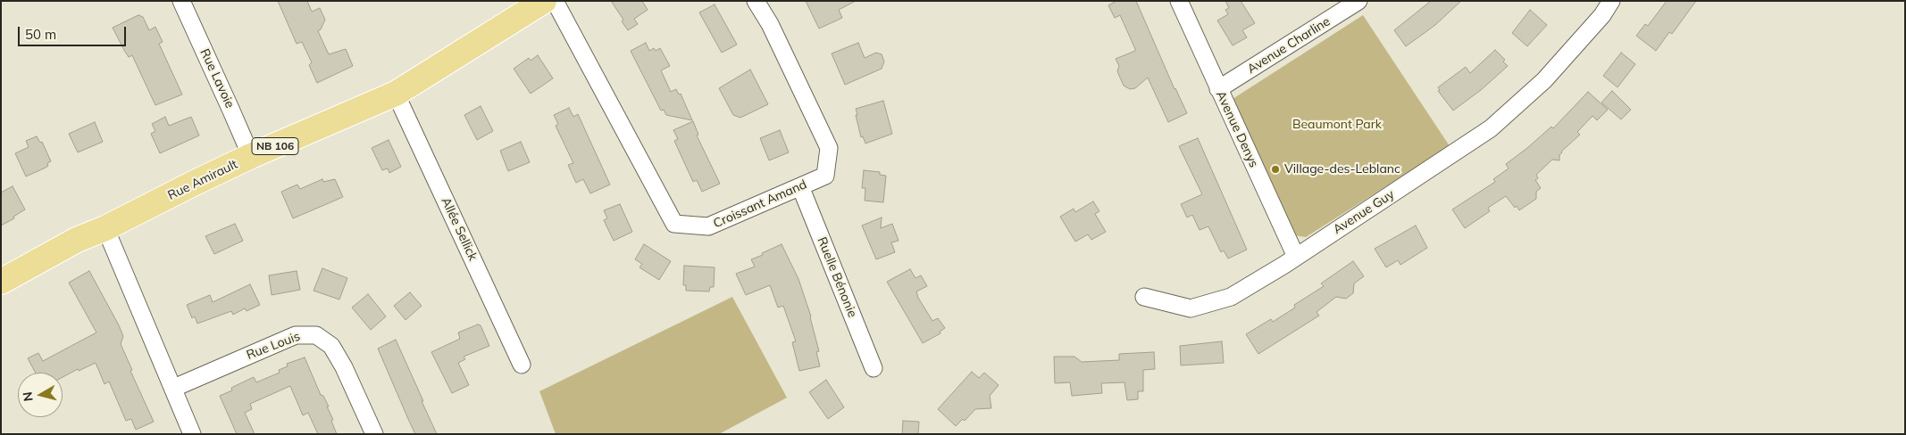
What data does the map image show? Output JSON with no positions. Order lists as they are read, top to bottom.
{
  "streets": {
    "main road": ["NB 106", "Rue Amirault"],
    "street": [
      "Avenue Charline",
      "Rue Lavoie",
      "Avenue Denys",
      "Croissant Amand",
      "Avenue Guy",
      "Allée Sellick",
      "Ruelle Bénonie",
      "Rue Louis"
    ]
  },
  "crossings": [
    ["Avenue Charline", "Avenue Denys"],
    ["Rue Lavoie", "Rue Amirault"],
    ["Avenue Denys", "Avenue Guy"],
    ["Rue Amirault", "Allée Sellick"],
    ["Croissant Amand", "Ruelle Bénonie"]
  ],
  "parks": ["Beaumont Park"],
  "places": ["Village-des-Leblanc"],
  "scale_bar": "50 m",
  "north": "left"
}
